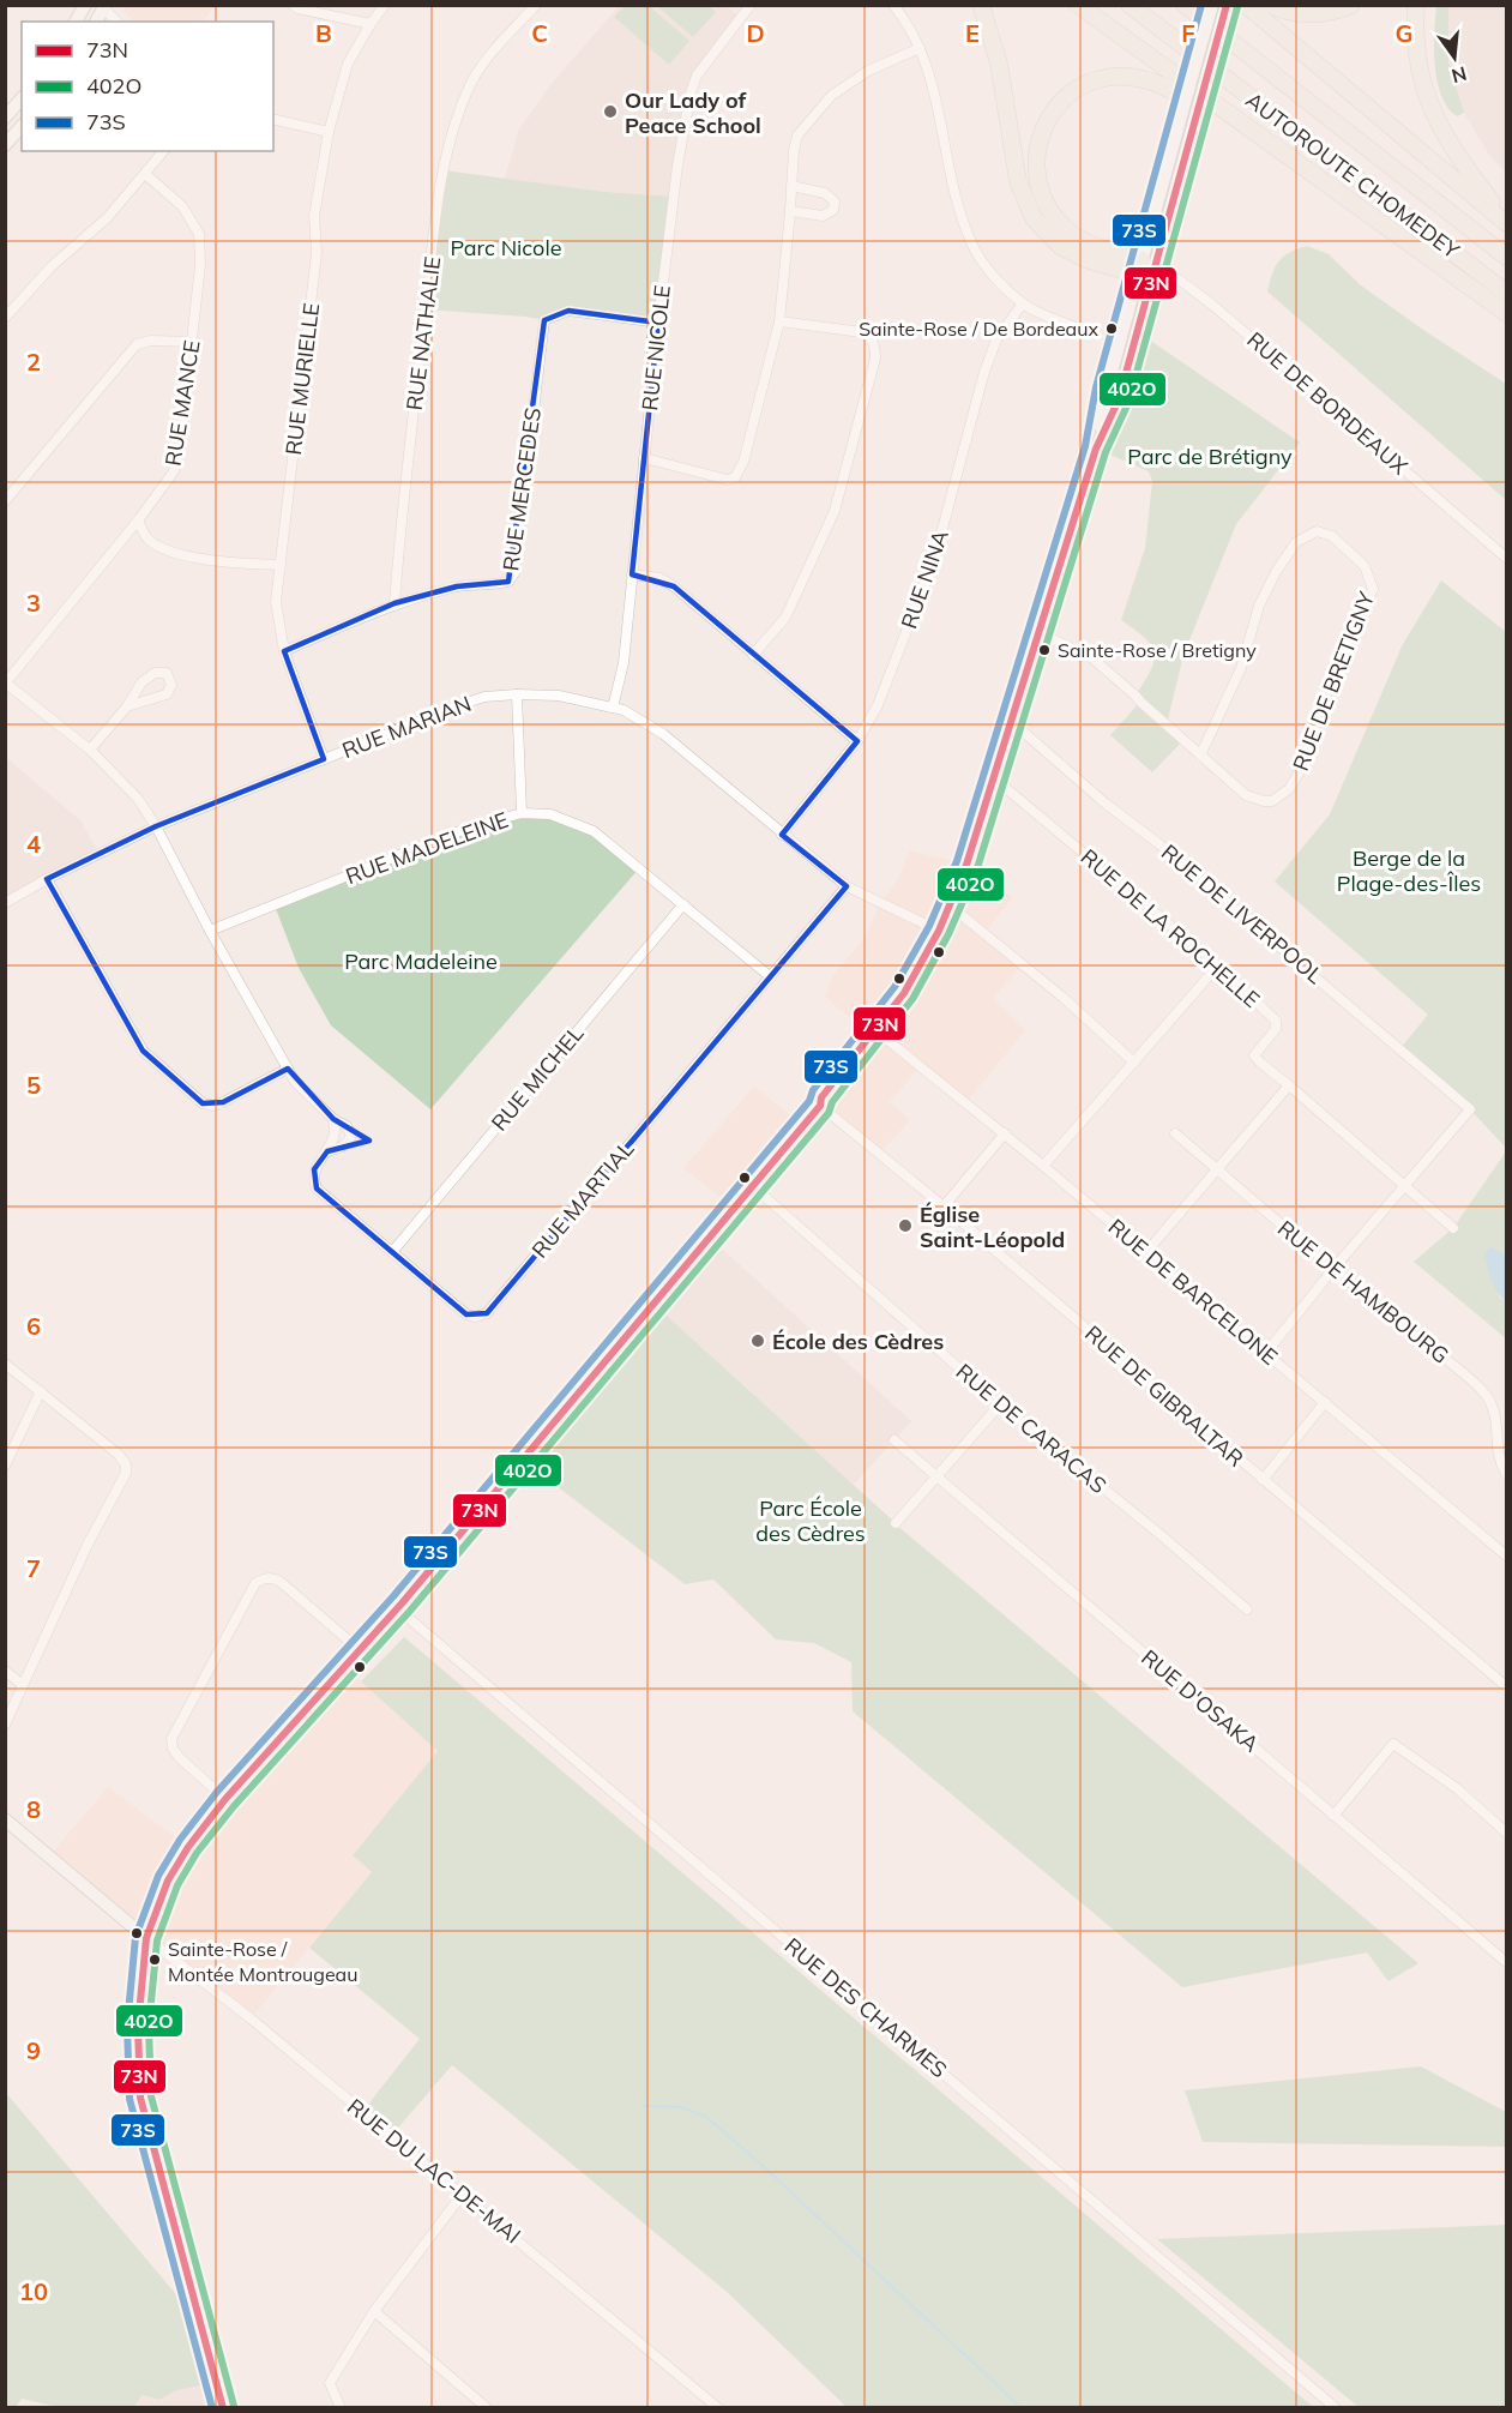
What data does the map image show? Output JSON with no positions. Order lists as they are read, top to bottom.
{
  "streets": {
    "highway": ["AUTOROUTE CHOMEDEY"],
    "street": [
      "RUE NATHALIE",
      "RUE NICOLE",
      "RUE MURIELLE",
      "RUE MANCE",
      "RUE DE BORDEAUX",
      "RUE MERCEDES",
      "RUE NINA",
      "RUE DE BRETIGNY",
      "RUE MARIAN",
      "RUE MADELEINE",
      "RUE DE LIVERPOOL",
      "RUE DE LA ROCHELLE",
      "RUE MICHEL",
      "RUE MARTIAL",
      "RUE DE BARCELONE",
      "RUE DE HAMBOURG",
      "RUE DE GIBRALTAR",
      "RUE DE CARACAS",
      "RUE D'OSAKA",
      "RUE DES CHARMES",
      "RUE DU LAC-DE-MAI"
    ]
  },
  "crossings": [
    ["RUE NATHALIE", "RUE MERCEDES"],
    ["RUE NICOLE", "RUE MERCEDES"],
    ["RUE NICOLE", "RUE MARIAN"],
    ["RUE MURIELLE", "RUE MERCEDES"],
    ["RUE MURIELLE", "RUE MARIAN"],
    ["RUE MANCE", "RUE MARTIAL"],
    ["RUE NINA", "RUE MARIAN"],
    ["RUE MARIAN", "RUE MARTIAL"],
    ["RUE MADELEINE", "RUE MICHEL"],
    ["RUE MADELEINE", "RUE MARTIAL"],
    ["RUE DE LIVERPOOL", "RUE DE LA ROCHELLE"],
    ["RUE MICHEL", "RUE MARTIAL"]
  ],
  "parks": [
    "Parc Nicole",
    "Parc de Brétigny",
    "Berge de la Plage-des-Îles",
    "Parc Madeleine",
    "Parc École des Cèdres"
  ],
  "places": [
    "Our Lady of Peace School",
    "Sainte-Rose / De Bordeaux",
    "Sainte-Rose / Bretigny",
    "Église Saint-Léopold",
    "École des Cèdres",
    "Sainte-Rose / Montée Montrougeau"
  ],
  "lines": ["transit line 73N", "transit line 73S", "transit line 402O"],
  "legend": ["73N", "402O", "73S"],
  "north": "bottom",
  "grid": {
    "columns": [
      "B",
      "C",
      "D",
      "E",
      "F",
      "G"
    ],
    "rows": [
      "2",
      "3",
      "4",
      "5",
      "6",
      "7",
      "8",
      "9",
      "10"
    ]
  }
}
